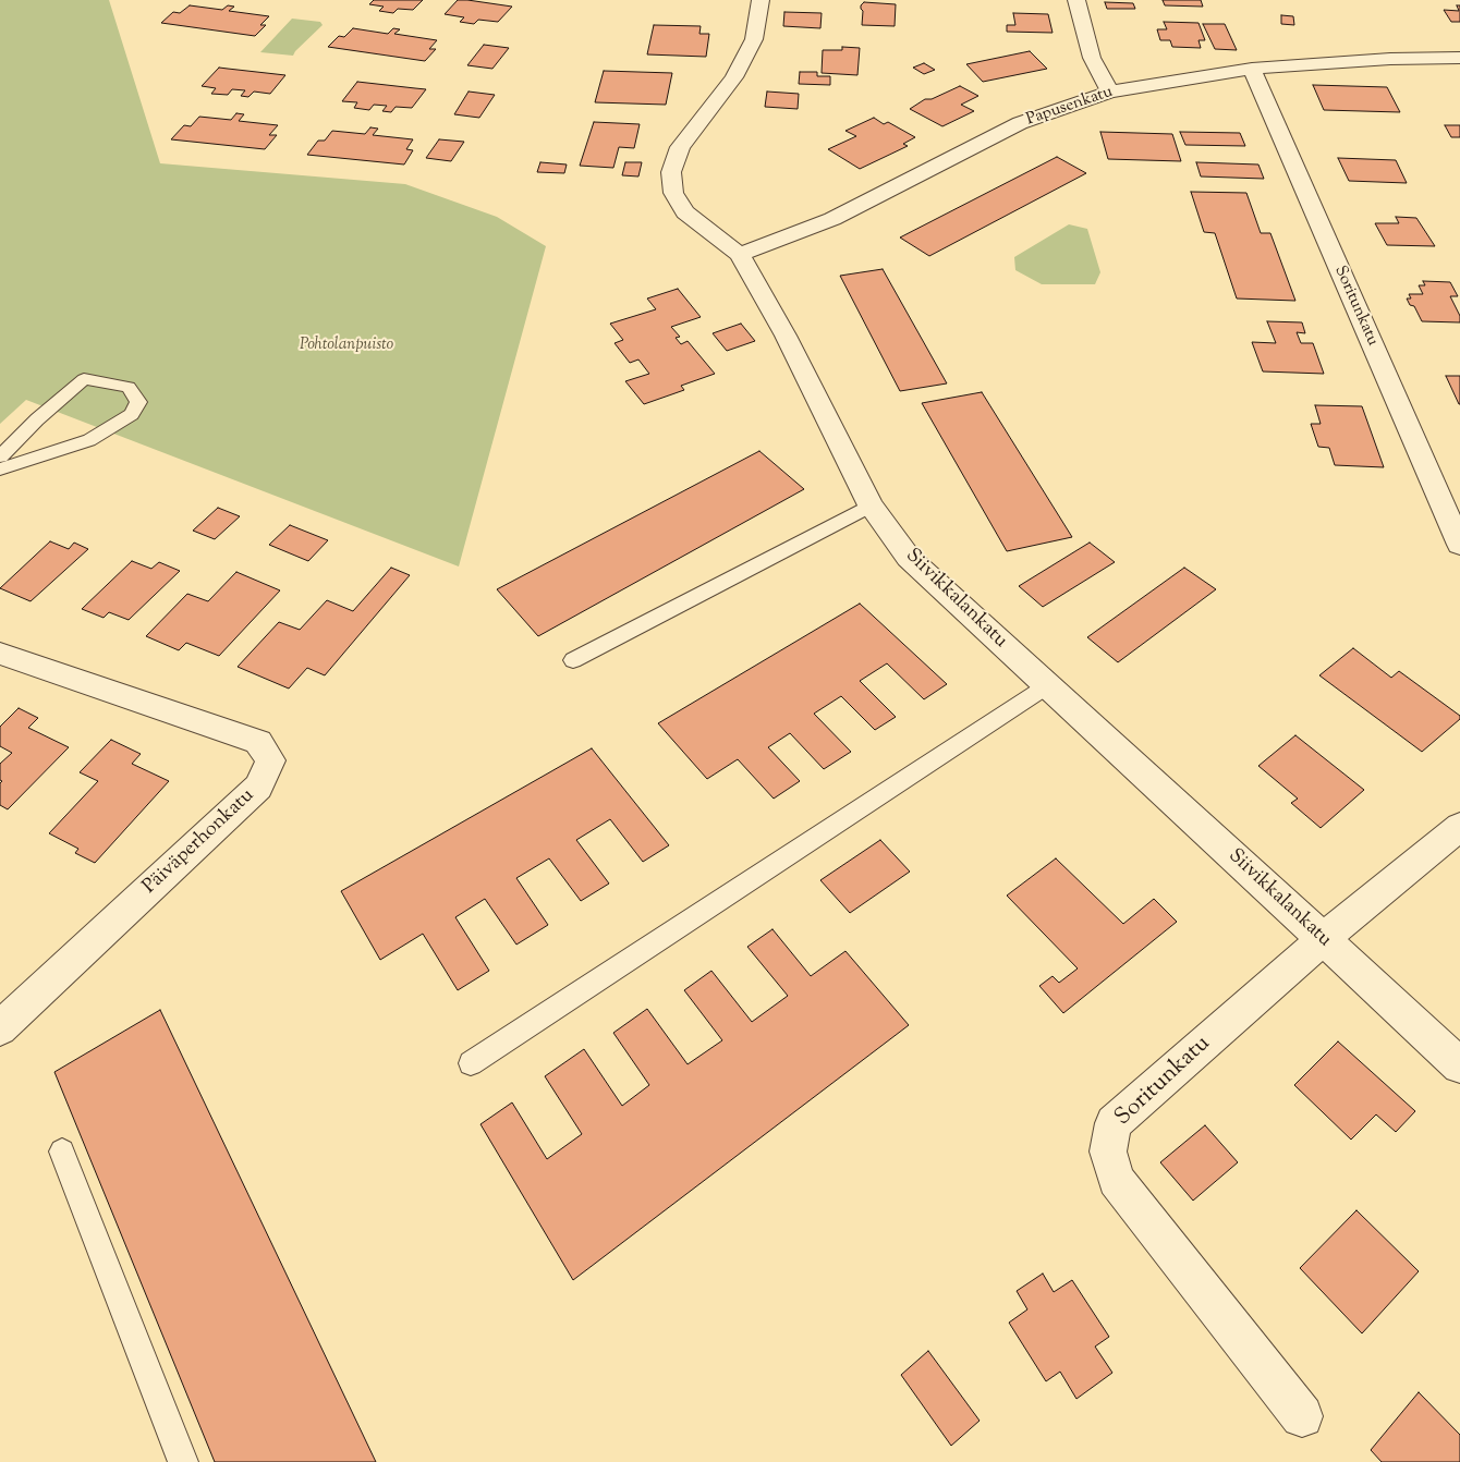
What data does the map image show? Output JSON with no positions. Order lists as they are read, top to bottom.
{
  "streets": {
    "street": [
      "Papusenkatu",
      "Soritunkatu",
      "Siivikkalankatu",
      "Päiväperhonkatu"
    ]
  },
  "crossings": [
    ["Papusenkatu", "Soritunkatu"],
    ["Papusenkatu", "Siivikkalankatu"],
    ["Soritunkatu", "Siivikkalankatu"]
  ],
  "parks": ["Pohtolanpuisto"]
}
